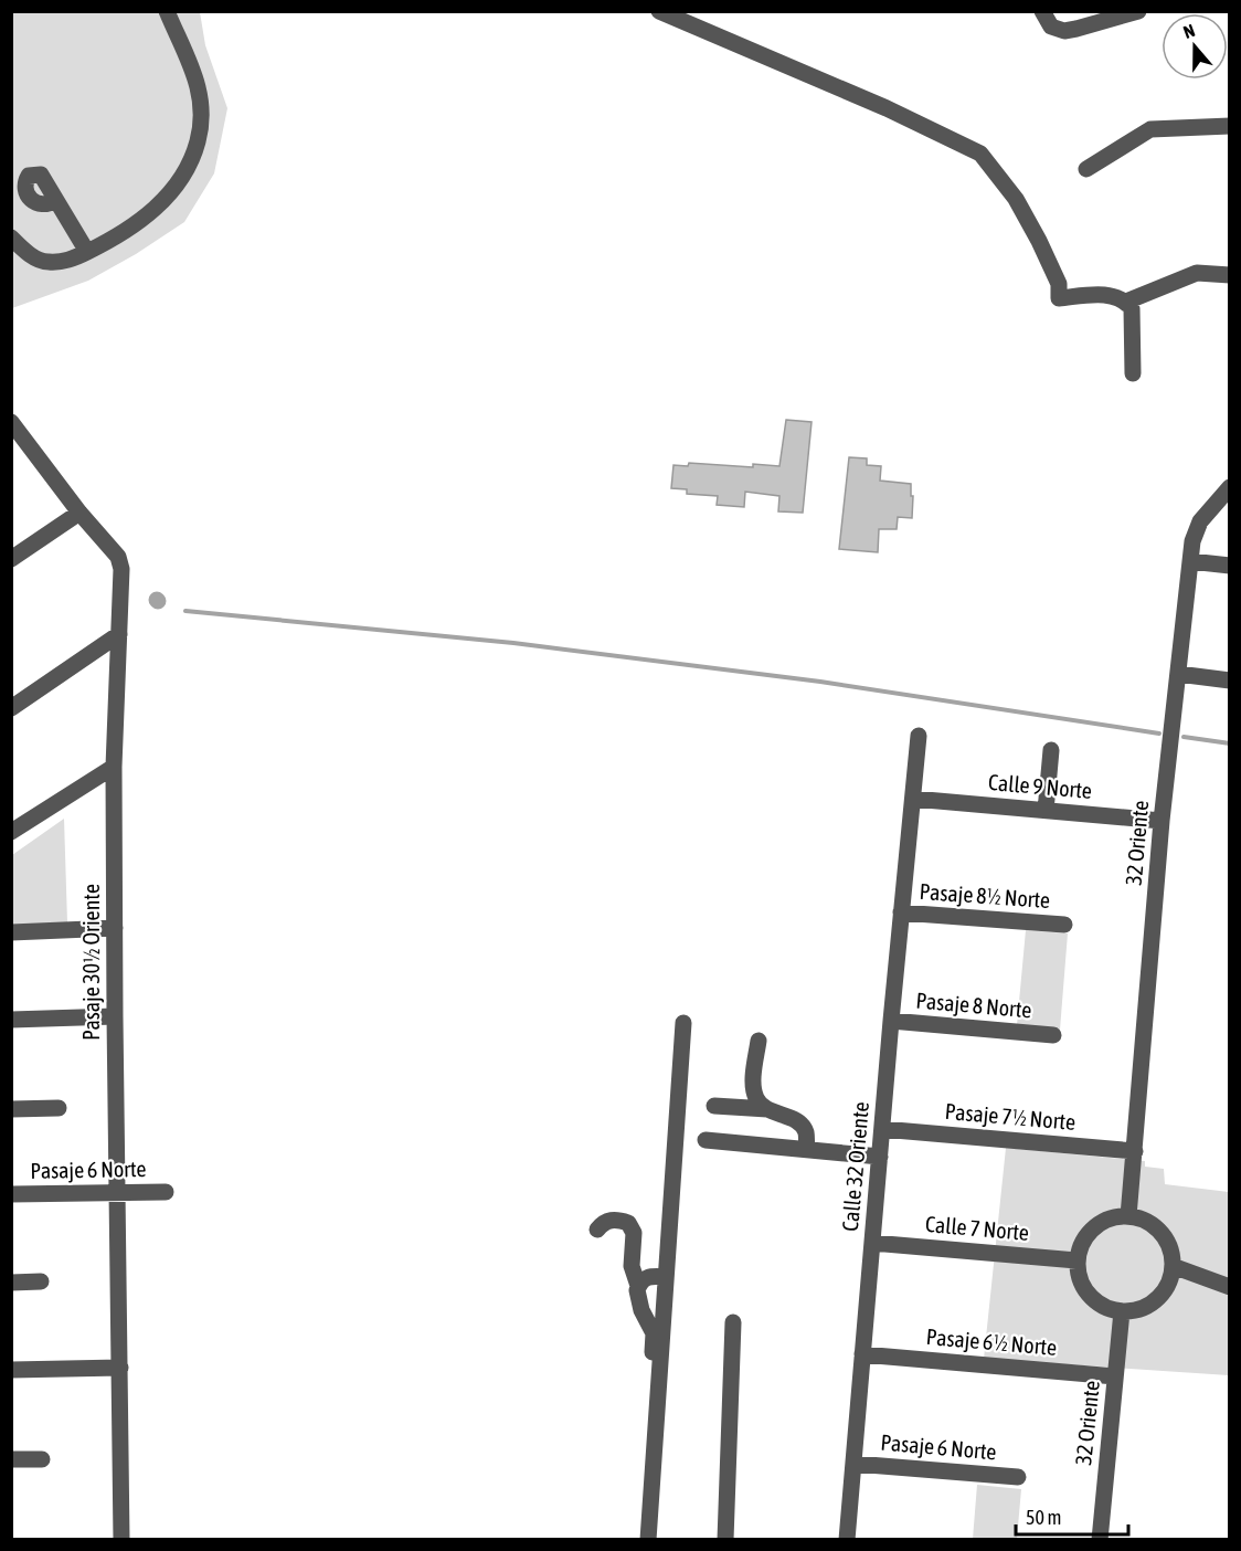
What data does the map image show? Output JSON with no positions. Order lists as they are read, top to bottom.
{
  "streets": {
    "street": [
      "Calle 9 Norte",
      "32 Oriente",
      "Pasaje 8½ Norte",
      "Pasaje 30½ Oriente",
      "Pasaje 8 Norte",
      "Pasaje 7½ Norte",
      "Calle 32 Oriente",
      "Pasaje 6 Norte",
      "Calle 7 Norte",
      "Pasaje 6½ Norte"
    ]
  },
  "crossings": [
    ["Calle 9 Norte", "32 Oriente"],
    ["Calle 9 Norte", "Calle 32 Oriente"],
    ["32 Oriente", "Pasaje 7½ Norte"],
    ["32 Oriente", "Calle 7 Norte"],
    ["32 Oriente", "Pasaje 6½ Norte"],
    ["Pasaje 8½ Norte", "Calle 32 Oriente"],
    ["Pasaje 30½ Oriente", "Pasaje 6 Norte"],
    ["Pasaje 8 Norte", "Calle 32 Oriente"],
    ["Pasaje 7½ Norte", "Calle 32 Oriente"],
    ["Calle 32 Oriente", "Pasaje 6 Norte"],
    ["Calle 32 Oriente", "Calle 7 Norte"],
    ["Calle 32 Oriente", "Pasaje 6½ Norte"]
  ],
  "scale_bar": "50 m",
  "north": "top"
}
